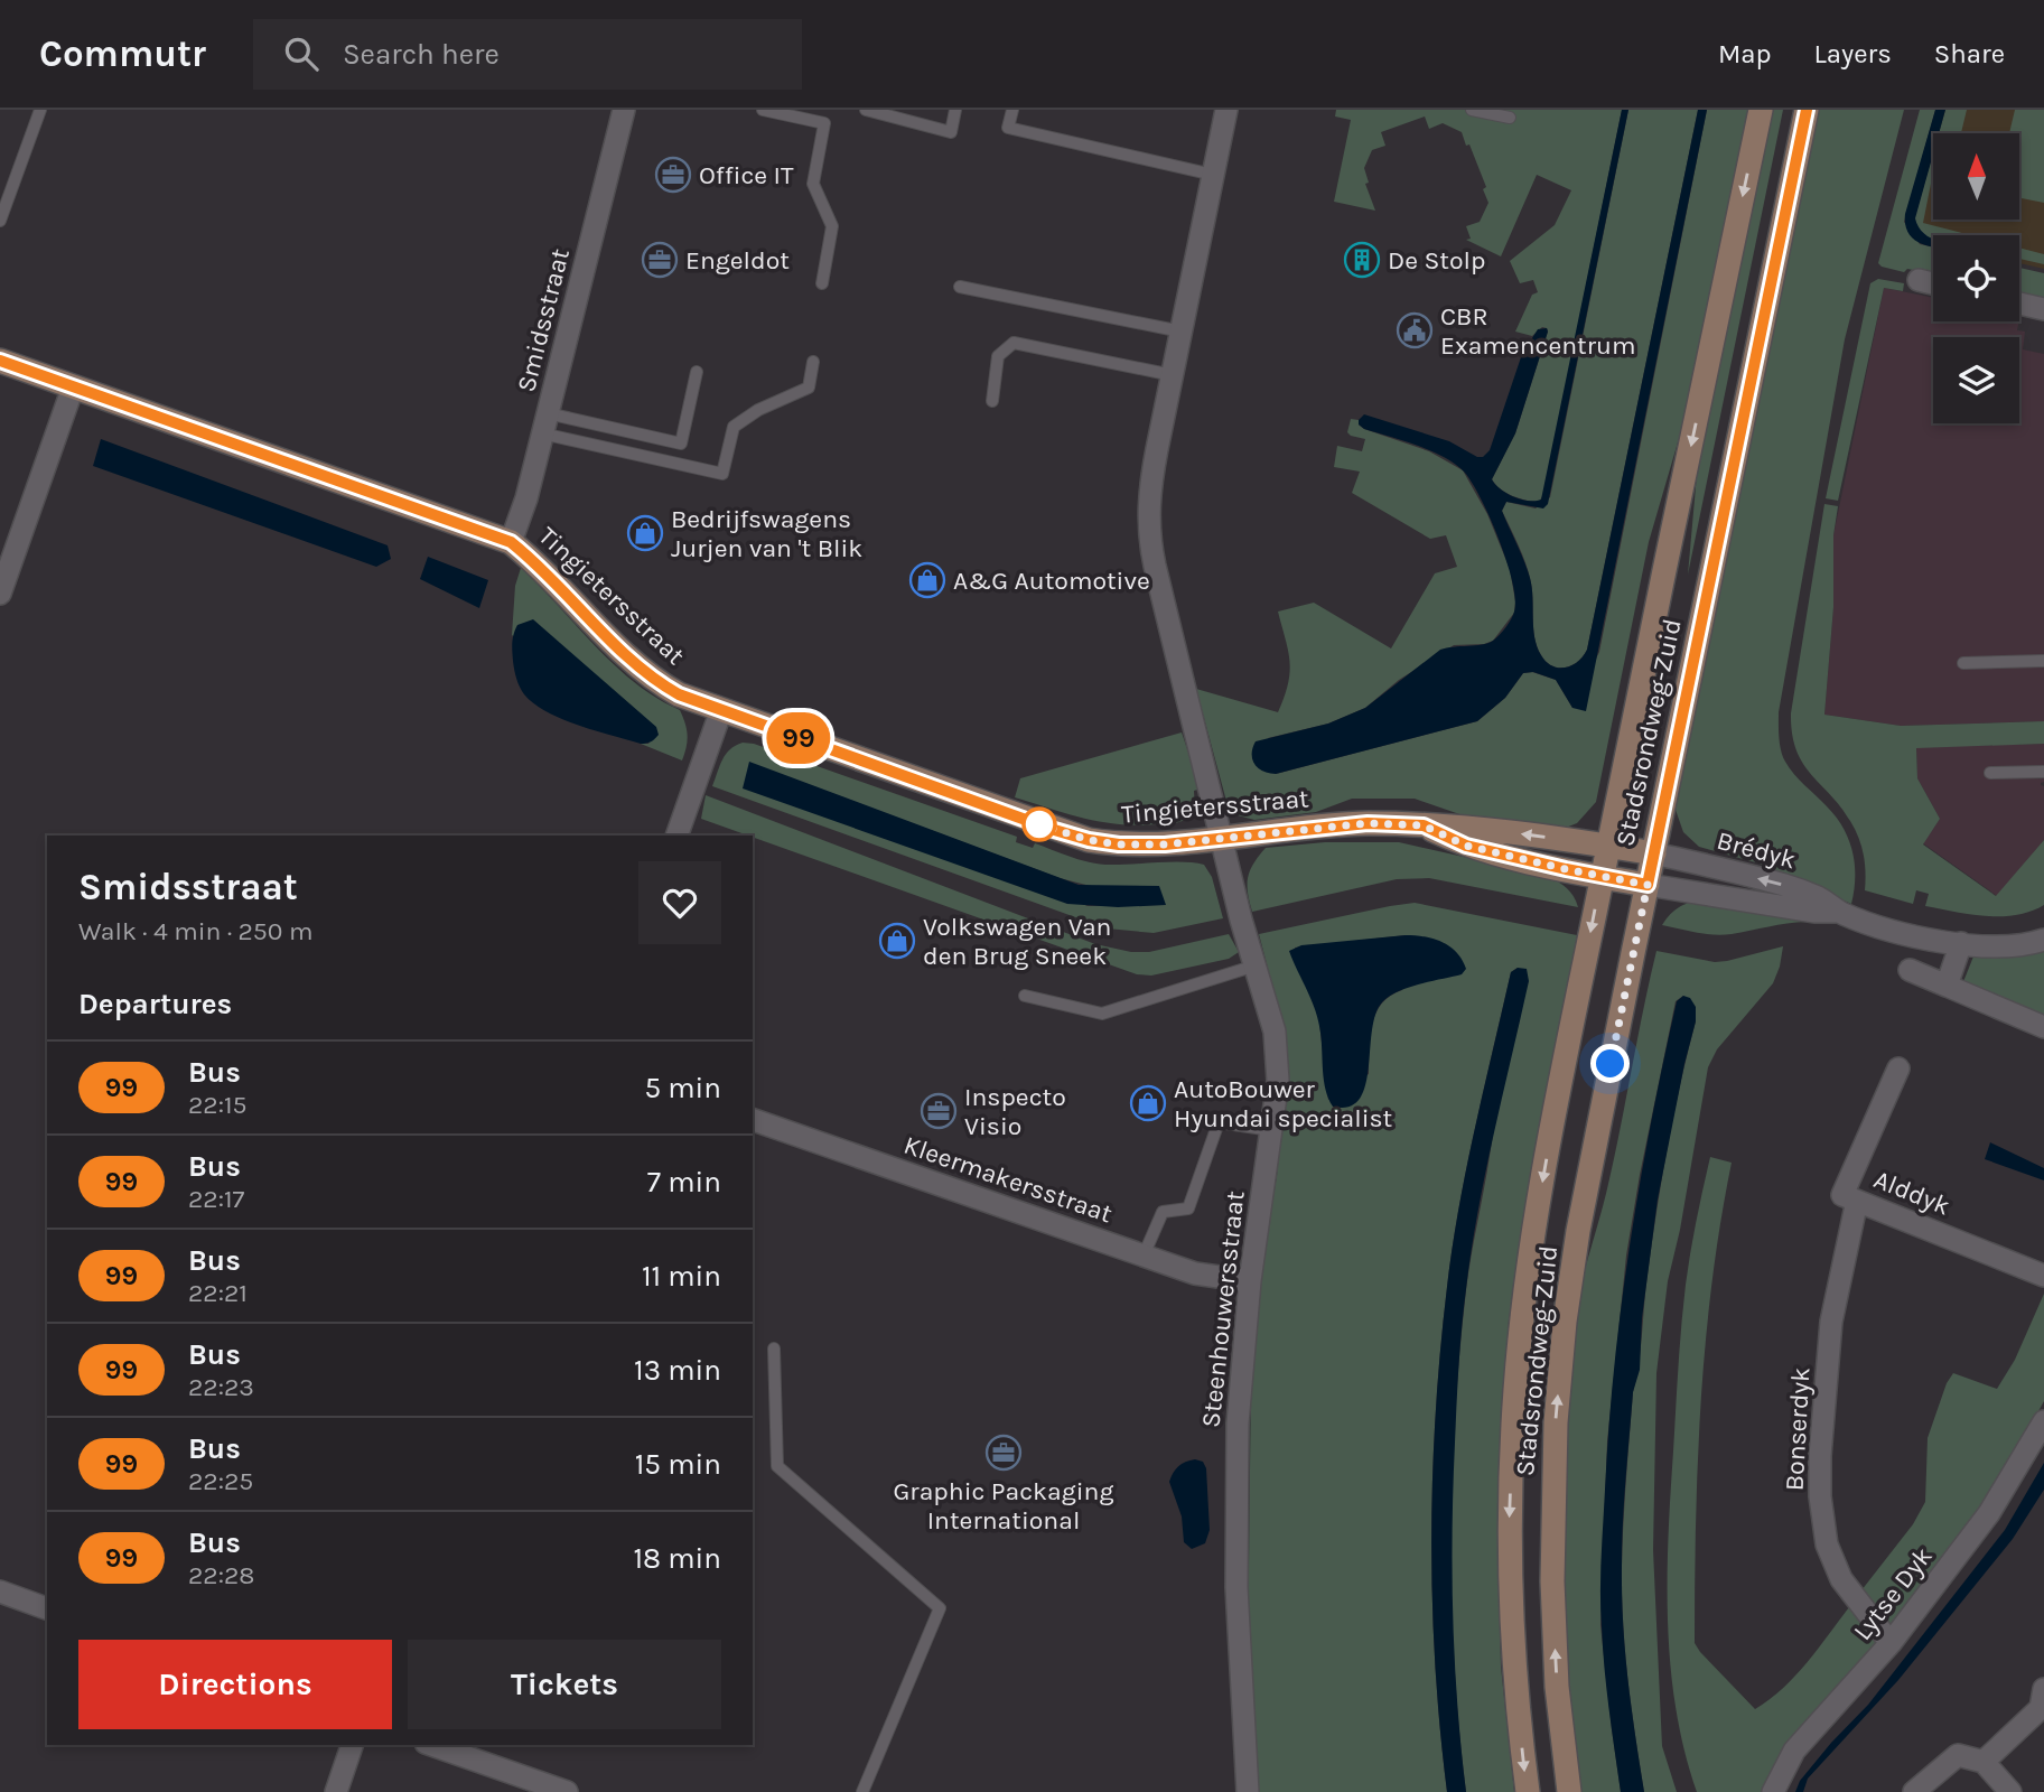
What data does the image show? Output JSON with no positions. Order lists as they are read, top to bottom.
{
  "streets": {
    "main road": ["Tingietersstraat", "Stadsrondweg-Zuid"],
    "street": [
      "Smidsstraat",
      "Brédyk",
      "Kleermakersstraat",
      "Alddyk",
      "Steenhouwersstraat",
      "Bonserdyk",
      "Lytse Dyk"
    ]
  },
  "crossings": [
    ["Smidsstraat", "Tingietersstraat"],
    ["Tingietersstraat", "Stadsrondweg-Zuid"],
    ["Tingietersstraat", "Brédyk"],
    ["Tingietersstraat", "Steenhouwersstraat"],
    ["Stadsrondweg-Zuid", "Brédyk"],
    ["Kleermakersstraat", "Steenhouwersstraat"],
    ["Alddyk", "Bonserdyk"],
    ["Bonserdyk", "Lytse Dyk"]
  ],
  "places": {
    "office": [
      "Office IT",
      "Engeldot",
      "Inspecto Visio",
      "Graphic Packaging International"
    ],
    "building": ["De Stolp"],
    "public building": ["CBR Examencentrum"],
    "shop": [
      "Bedrijfswagens Jurjen van 't Blik",
      "A&G Automotive",
      "Volkswagen Van den Brug Sneek",
      "AutoBouwer Hyundai specialist"
    ]
  },
  "lines": ["bus line 99"],
  "north": "top",
  "page": {
    "header": "Commutr",
    "search": "Search here",
    "nav": ["Map", "Layers", "Share"],
    "on_map": "99",
    "heading": [
      ["Smidsstraat", "Walk · 4 min · 250 m"],
      "Departures"
    ],
    "list": [
      {
        "mark": "99",
        "name": "Bus",
        "note": "22:15",
        "value": "5 min"
      },
      {
        "mark": "99",
        "name": "Bus",
        "note": "22:17",
        "value": "7 min"
      },
      {
        "mark": "99",
        "name": "Bus",
        "note": "22:21",
        "value": "11 min"
      },
      {
        "mark": "99",
        "name": "Bus",
        "note": "22:23",
        "value": "13 min"
      },
      {
        "mark": "99",
        "name": "Bus",
        "note": "22:25",
        "value": "15 min"
      },
      {
        "mark": "99",
        "name": "Bus",
        "note": "22:28",
        "value": "18 min"
      }
    ],
    "buttons": ["Directions", "Tickets"]
  }
}
